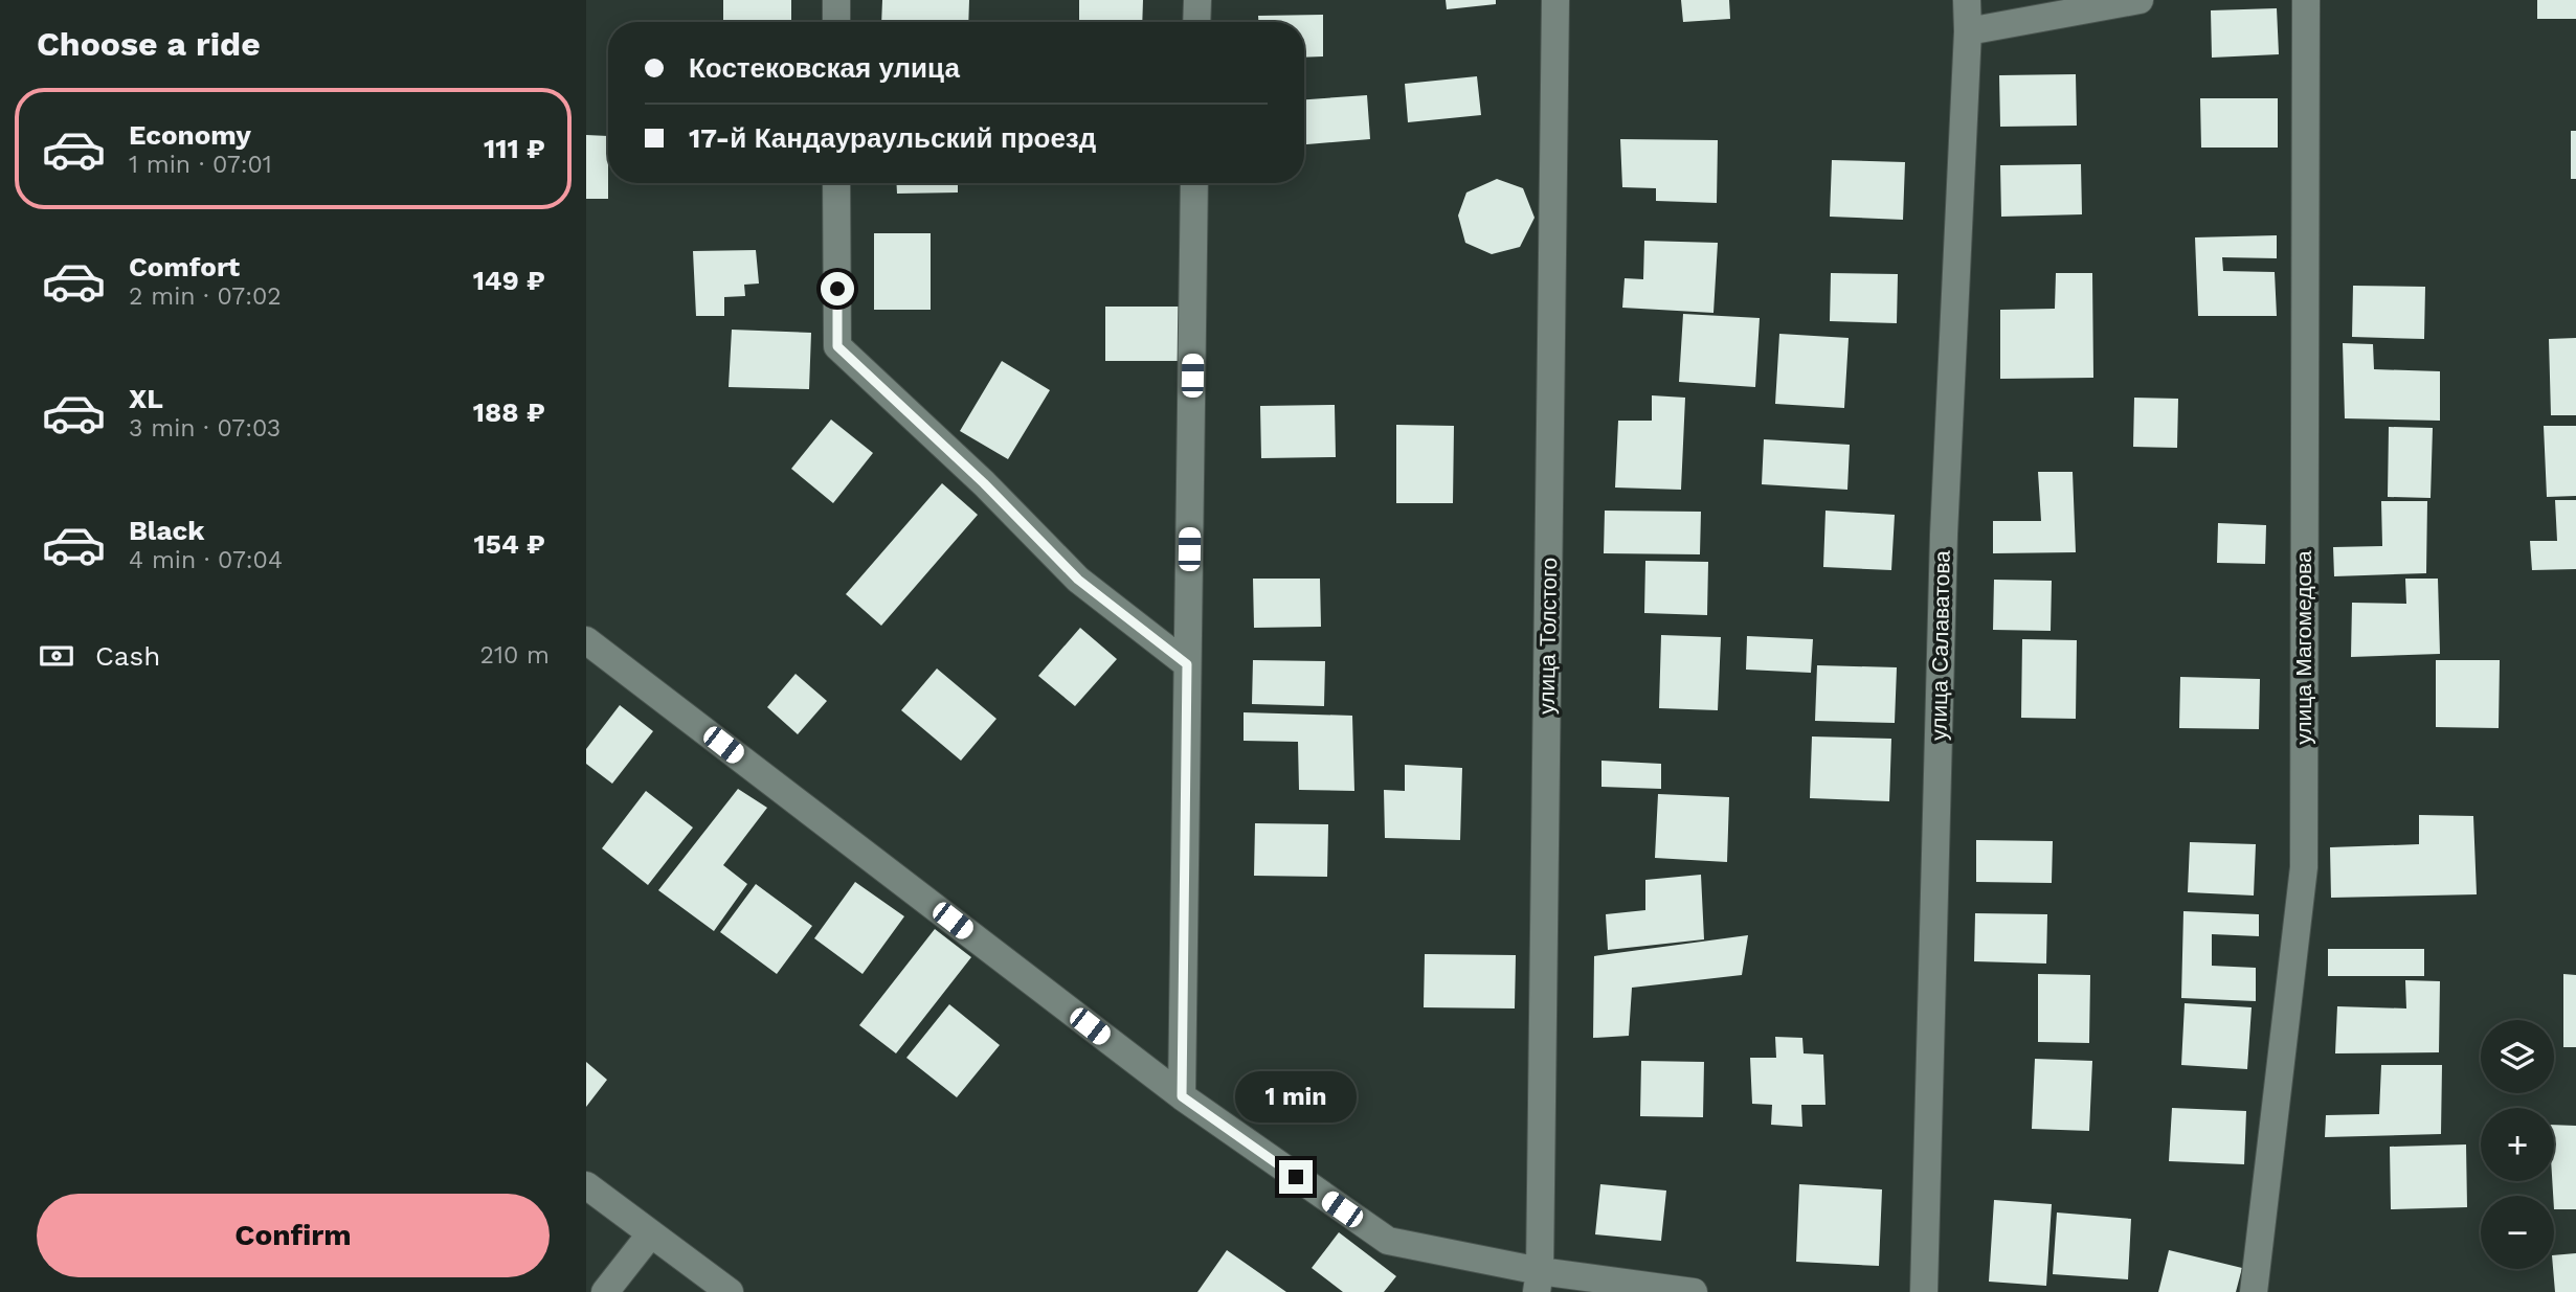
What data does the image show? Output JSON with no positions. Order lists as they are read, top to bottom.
{
  "streets": {
    "street": ["улица Толстого", "улица Салаватова", "улица Магомедова"]
  },
  "page": {
    "heading": "Choose a ride",
    "banner": ["Костековская улица", "17-й Кандаураульский проезд"],
    "list": [
      {
        "name": "Economy",
        "note": "1 min · 07:01",
        "value": "111 ₽"
      },
      {
        "name": "Comfort",
        "note": "2 min · 07:02",
        "value": "149 ₽"
      },
      {
        "name": "XL",
        "note": "3 min · 07:03",
        "value": "188 ₽"
      },
      {
        "name": "Black",
        "note": "4 min · 07:04",
        "value": "154 ₽"
      }
    ],
    "pay": ["Cash", "210 m"],
    "map_buttons": ["+", "−"],
    "bubble": "1 min",
    "buttons": "Confirm"
  }
}
